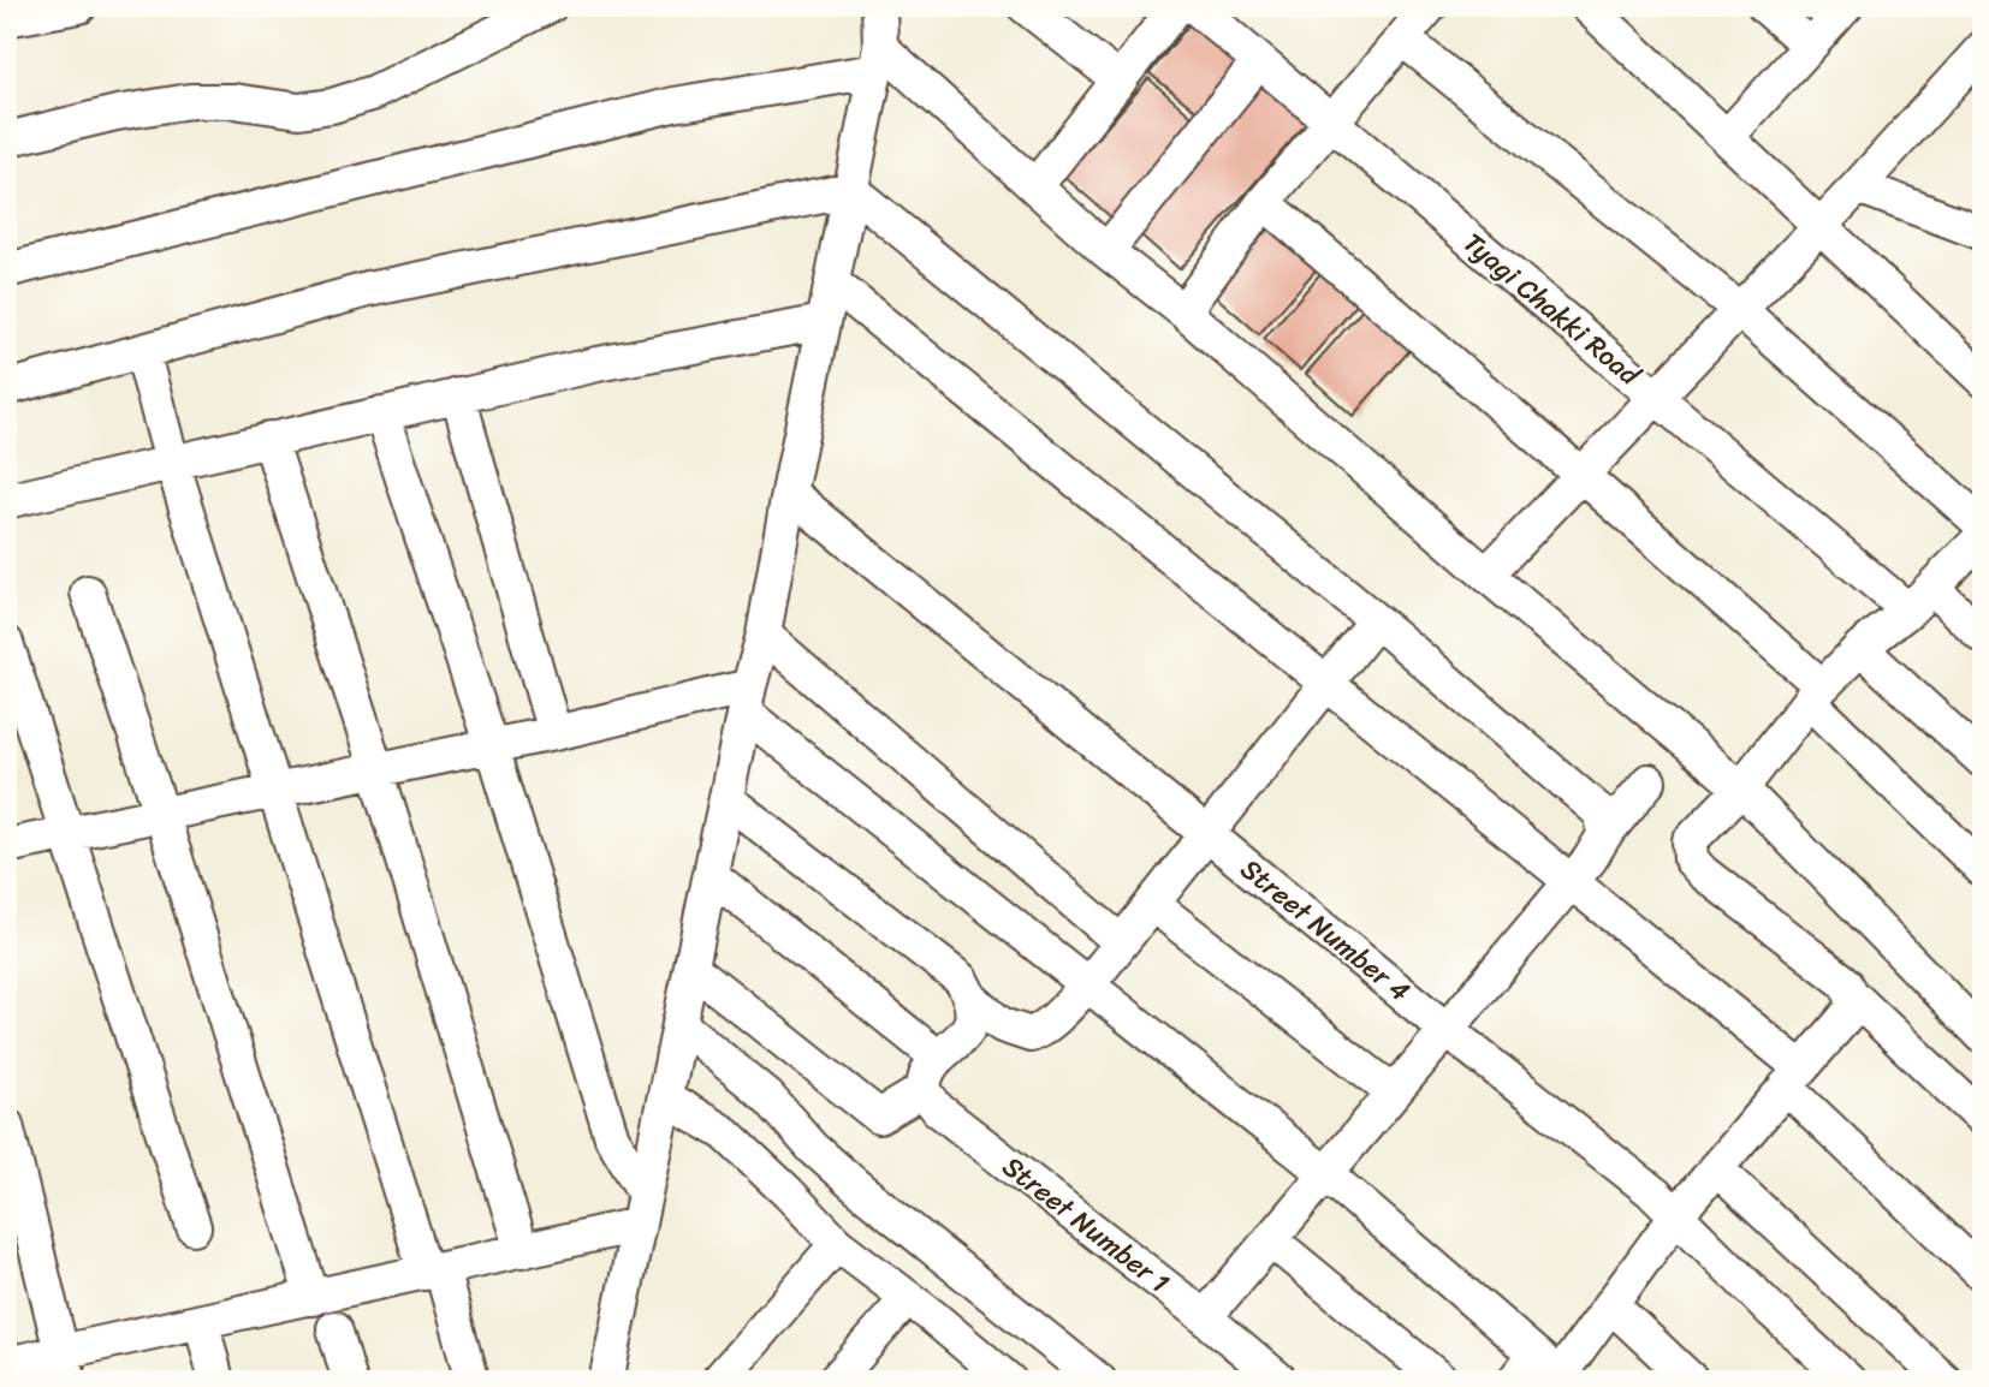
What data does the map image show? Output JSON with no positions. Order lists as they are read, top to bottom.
{
  "streets": {
    "street": ["Tyagi Chakki Road", "Street Number 4", "Street Number 1"]
  }
}
